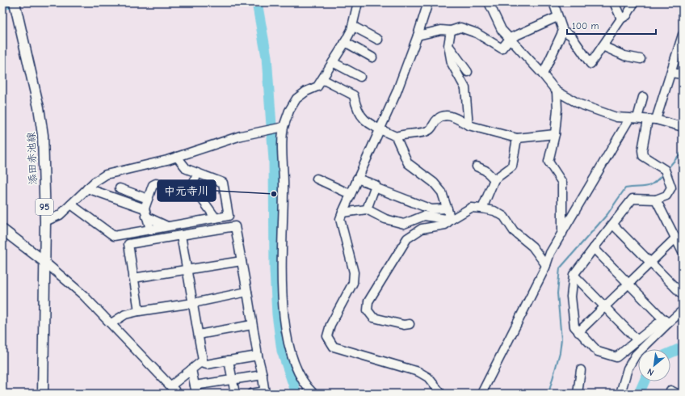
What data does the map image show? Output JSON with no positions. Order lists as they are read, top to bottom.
{
  "streets": {
    "main road": ["添田赤池線", "95"]
  },
  "places": ["中元寺川"],
  "scale_bar": "100 m",
  "north": "bottom left"
}
